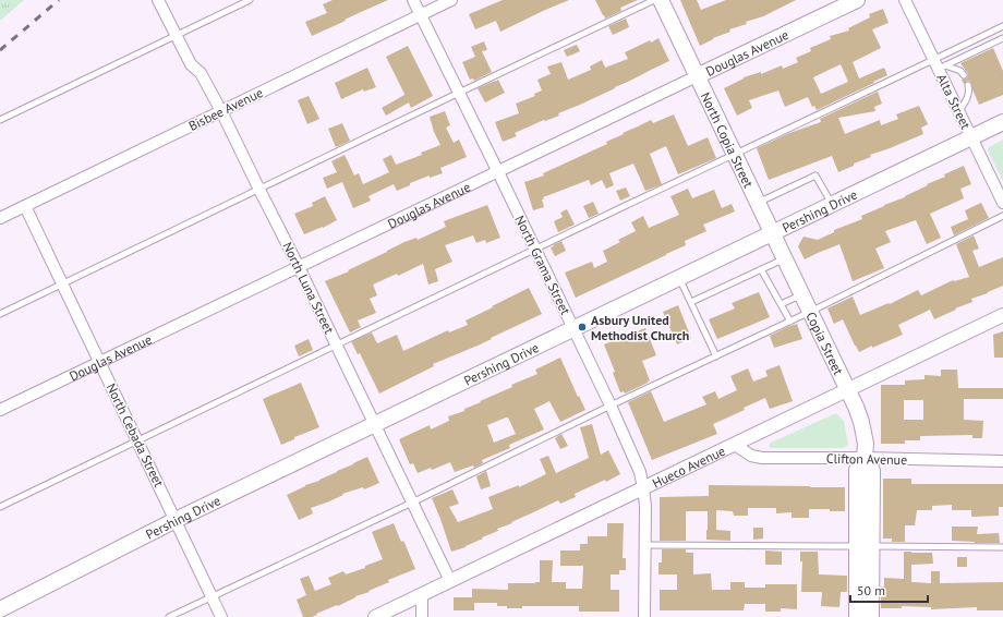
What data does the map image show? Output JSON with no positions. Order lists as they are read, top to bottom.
{
  "streets": {
    "main road": [
      "Douglas Avenue",
      "North Copia Street",
      "Pershing Drive",
      "Copia Street"
    ],
    "street": [
      "Alta Street",
      "Bisbee Avenue",
      "North Grama Street",
      "North Luna Street",
      "North Cebada Street",
      "Clifton Avenue",
      "Hueco Avenue"
    ]
  },
  "crossings": [
    ["Douglas Avenue", "North Copia Street"],
    ["Douglas Avenue", "North Grama Street"],
    ["Douglas Avenue", "North Luna Street"],
    ["Douglas Avenue", "North Cebada Street"],
    ["Alta Street", "Pershing Drive"],
    ["Bisbee Avenue", "North Grama Street"],
    ["Bisbee Avenue", "North Luna Street"],
    ["Bisbee Avenue", "North Cebada Street"],
    ["North Copia Street", "Pershing Drive"],
    ["North Copia Street", "Copia Street"],
    ["Pershing Drive", "North Grama Street"],
    ["Pershing Drive", "North Luna Street"],
    ["Pershing Drive", "Copia Street"],
    ["Pershing Drive", "North Cebada Street"],
    ["North Grama Street", "Hueco Avenue"],
    ["North Luna Street", "Hueco Avenue"],
    ["Copia Street", "Clifton Avenue"],
    ["Copia Street", "Hueco Avenue"],
    ["Clifton Avenue", "Hueco Avenue"]
  ],
  "places": ["Asbury United Methodist Church"],
  "scale_bar": "50 m"
}
